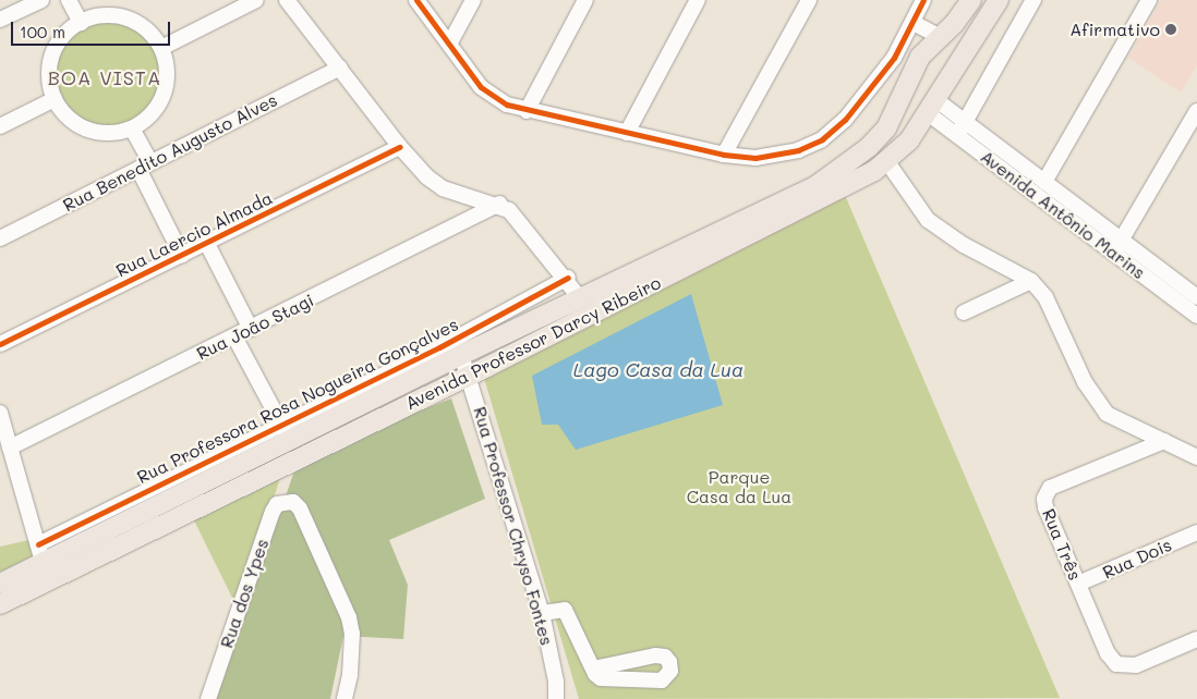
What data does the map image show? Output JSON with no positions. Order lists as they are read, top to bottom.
{
  "streets": {
    "main road": ["Avenida Professor Darcy Ribeiro"],
    "street": [
      "Rua Benedito Augusto Alves",
      "Avenida Antônio Marins",
      "Rua Laercio Almada",
      "Rua João Stagi",
      "Rua Professora Rosa Nogueira Gonçalves",
      "Rua Professor Chryso Fontes",
      "Rua Três",
      "Rua Dois",
      "Rua dos Ypes"
    ]
  },
  "crossings": [
    ["Avenida Antônio Marins", "Avenida Professor Darcy Ribeiro"],
    ["Avenida Professor Darcy Ribeiro", "Rua Professor Chryso Fontes"],
    ["Rua Três", "Rua Dois"]
  ],
  "districts": ["BOA VISTA"],
  "water": ["Lago Casa da Lua"],
  "parks": ["Parque Casa da Lua"],
  "places": ["Afirmativo"],
  "scale_bar": "100 m"
}
